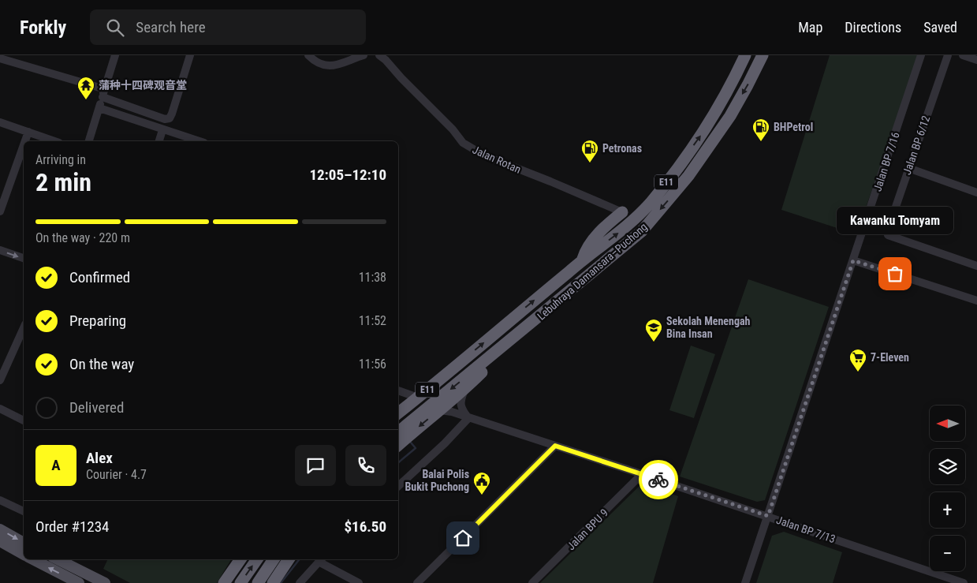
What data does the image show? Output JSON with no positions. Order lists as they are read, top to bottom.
{
  "streets": {
    "highway": ["E11", "Lebuhraya Damansara–Puchong"],
    "street": [
      "Jalan BP 6/12",
      "Jalan Rotan",
      "Jalan BP 7/16",
      "Jalan BPU 9",
      "Jalan BP 7/13"
    ]
  },
  "crossings": [
    ["Jalan BP 7/16", "Jalan BP 7/13"],
    ["Jalan BPU 9", "Jalan BP 7/13"]
  ],
  "places": {
    "temple": ["蒲种十四碑观音堂"],
    "fuel station": ["BHPetrol", "Petronas"],
    "other": ["Kawanku Tomyam"],
    "school or university": ["Sekolah Menengah Bina Insan"],
    "supermarket": ["7-Eleven"],
    "public building": ["Balai Polis Bukit Puchong"]
  },
  "north": "left",
  "page": {
    "header": "Forkly",
    "search": "Search here",
    "nav": ["Map", "Directions", "Saved"],
    "heading": ["2 min", "Arriving in", "12:05–12:10"],
    "panel": [
      "Alex",
      "Courier · 4.7",
      "Order #1234",
      "$16.50"
    ],
    "bubble": "Kawanku Tomyam",
    "bar": "On the way · 220 m",
    "list": [
      ["Confirmed", "11:38"],
      ["Preparing", "11:52"],
      ["On the way", "11:56"],
      "Delivered"
    ],
    "map_buttons": ["+", "−"],
    "round": "A"
  }
}
